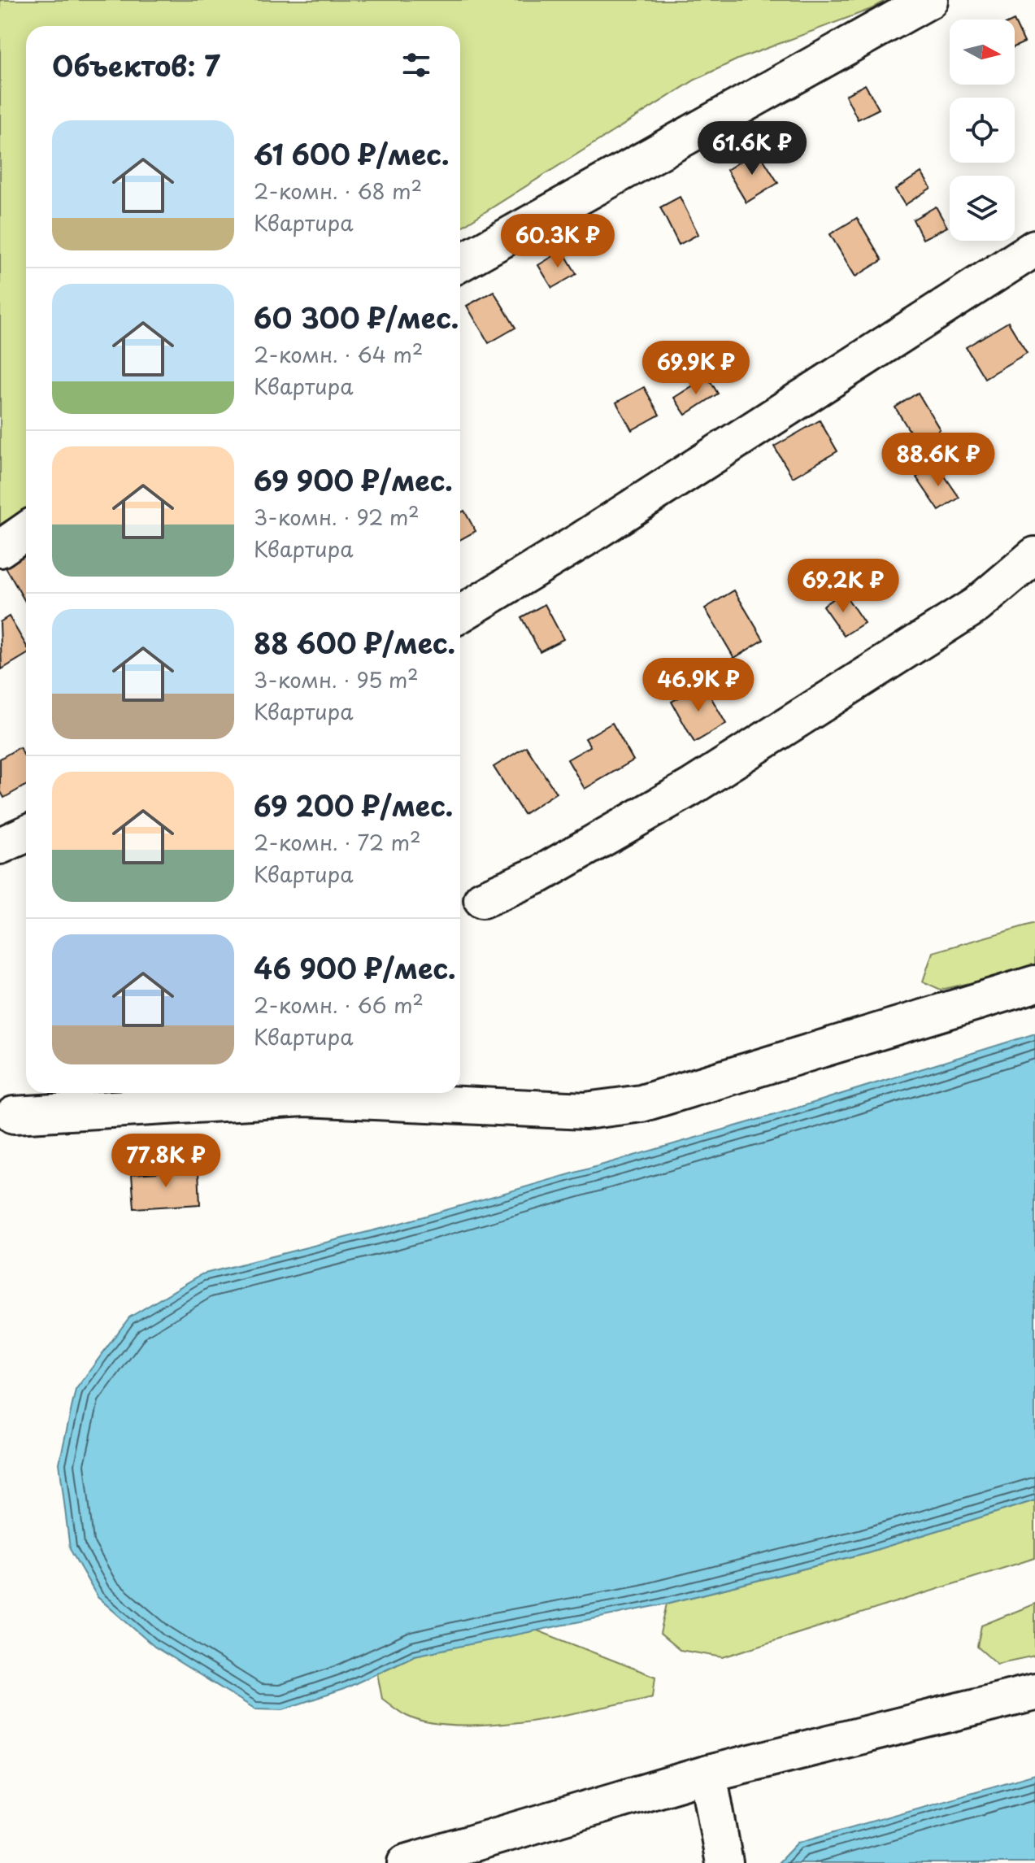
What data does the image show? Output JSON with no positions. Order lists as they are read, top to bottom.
{
  "north": "right",
  "page": {
    "heading": "Объектов: 7",
    "list": [
      {
        "name": "61 600 ₽/мес.",
        "note": "2-комн. · 68 m² · Квартира"
      },
      {
        "name": "60 300 ₽/мес.",
        "note": "2-комн. · 64 m² · Квартира"
      },
      {
        "name": "69 900 ₽/мес.",
        "note": "3-комн. · 92 m² · Квартира"
      },
      {
        "name": "88 600 ₽/мес.",
        "note": "3-комн. · 95 m² · Квартира"
      },
      {
        "name": "69 200 ₽/мес.",
        "note": "2-комн. · 72 m² · Квартира"
      },
      {
        "name": "46 900 ₽/мес.",
        "note": "2-комн. · 66 m² · Квартира"
      }
    ],
    "price": [
      "61.6K ₽",
      "60.3K ₽",
      "69.9K ₽",
      "88.6K ₽",
      "69.2K ₽",
      "46.9K ₽",
      "77.8K ₽"
    ]
  }
}
